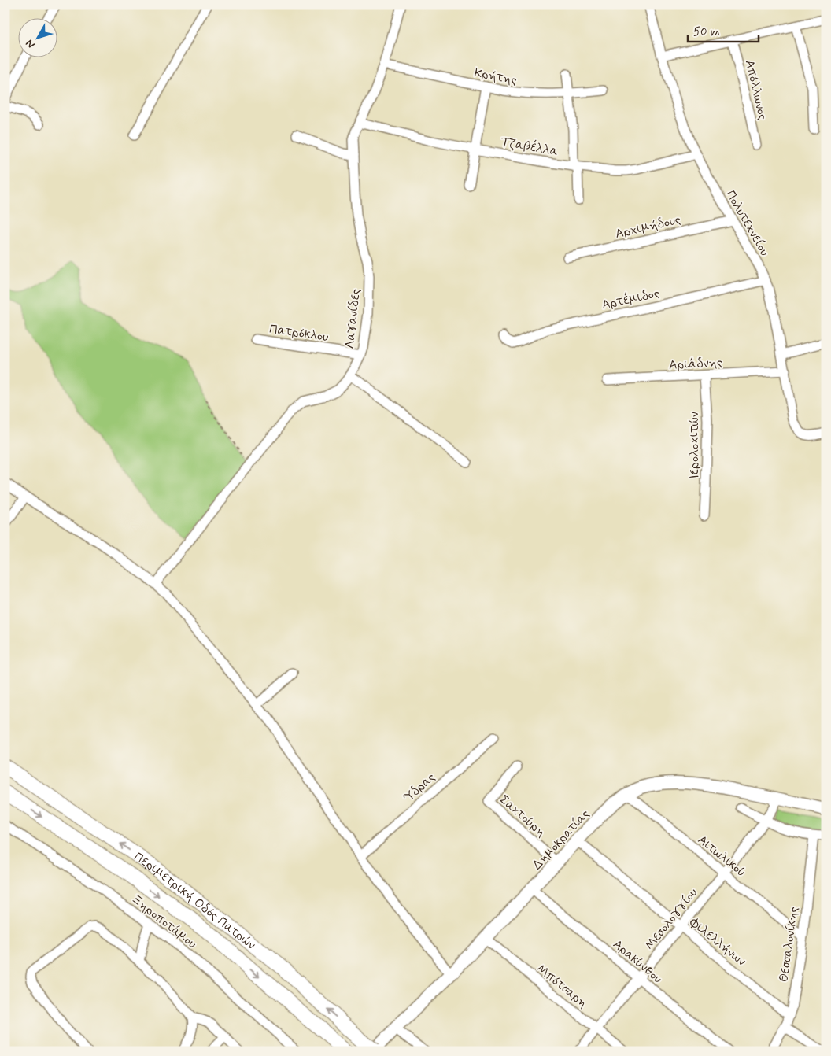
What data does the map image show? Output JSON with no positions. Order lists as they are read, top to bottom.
{
  "streets": {
    "highway": ["Περιμετρική Οδός Πατρών"],
    "main road": ["Δημοκρατίας"],
    "street": [
      "Κρήτης",
      "Απόλλωνος",
      "Τζαβέλλα",
      "Πολυτεχνείου",
      "Αρχιμήδους",
      "Αρτέμιδος",
      "Λαγανίδες",
      "Πατρόκλου",
      "Αριάδνης",
      "Ιερολοχιτών",
      "Ύδρας",
      "Σαχτούρη",
      "Αιτωλικού",
      "Μεσολογγίου",
      "Ξηροποτάμου",
      "Φιλελλήνων",
      "Θεσσαλονίκης",
      "Αρακύνθου",
      "Μπότσαρη"
    ]
  },
  "crossings": [
    ["Κρήτης", "Λαγανίδες"],
    ["Τζαβέλλα", "Πολυτεχνείου"],
    ["Τζαβέλλα", "Λαγανίδες"],
    ["Πολυτεχνείου", "Αρχιμήδους"],
    ["Πολυτεχνείου", "Αρτέμιδος"],
    ["Πολυτεχνείου", "Αριάδνης"],
    ["Λαγανίδες", "Πατρόκλου"],
    ["Αριάδνης", "Ιερολοχιτών"],
    ["Σαχτούρη", "Δημοκρατίας"],
    ["Δημοκρατίας", "Αιτωλικού"],
    ["Δημοκρατίας", "Περιμετρική Οδός Πατρών"],
    ["Δημοκρατίας", "Μεσολογγίου"],
    ["Δημοκρατίας", "Φιλελλήνων"],
    ["Δημοκρατίας", "Αρακύνθου"],
    ["Δημοκρατίας", "Μπότσαρη"],
    ["Αιτωλικού", "Μεσολογγίου"],
    ["Αιτωλικού", "Θεσσαλονίκης"],
    ["Μεσολογγίου", "Φιλελλήνων"],
    ["Μεσολογγίου", "Αρακύνθου"],
    ["Μεσολογγίου", "Μπότσαρη"],
    ["Φιλελλήνων", "Θεσσαλονίκης"]
  ],
  "scale_bar": "50 m",
  "north": "bottom left"
}
